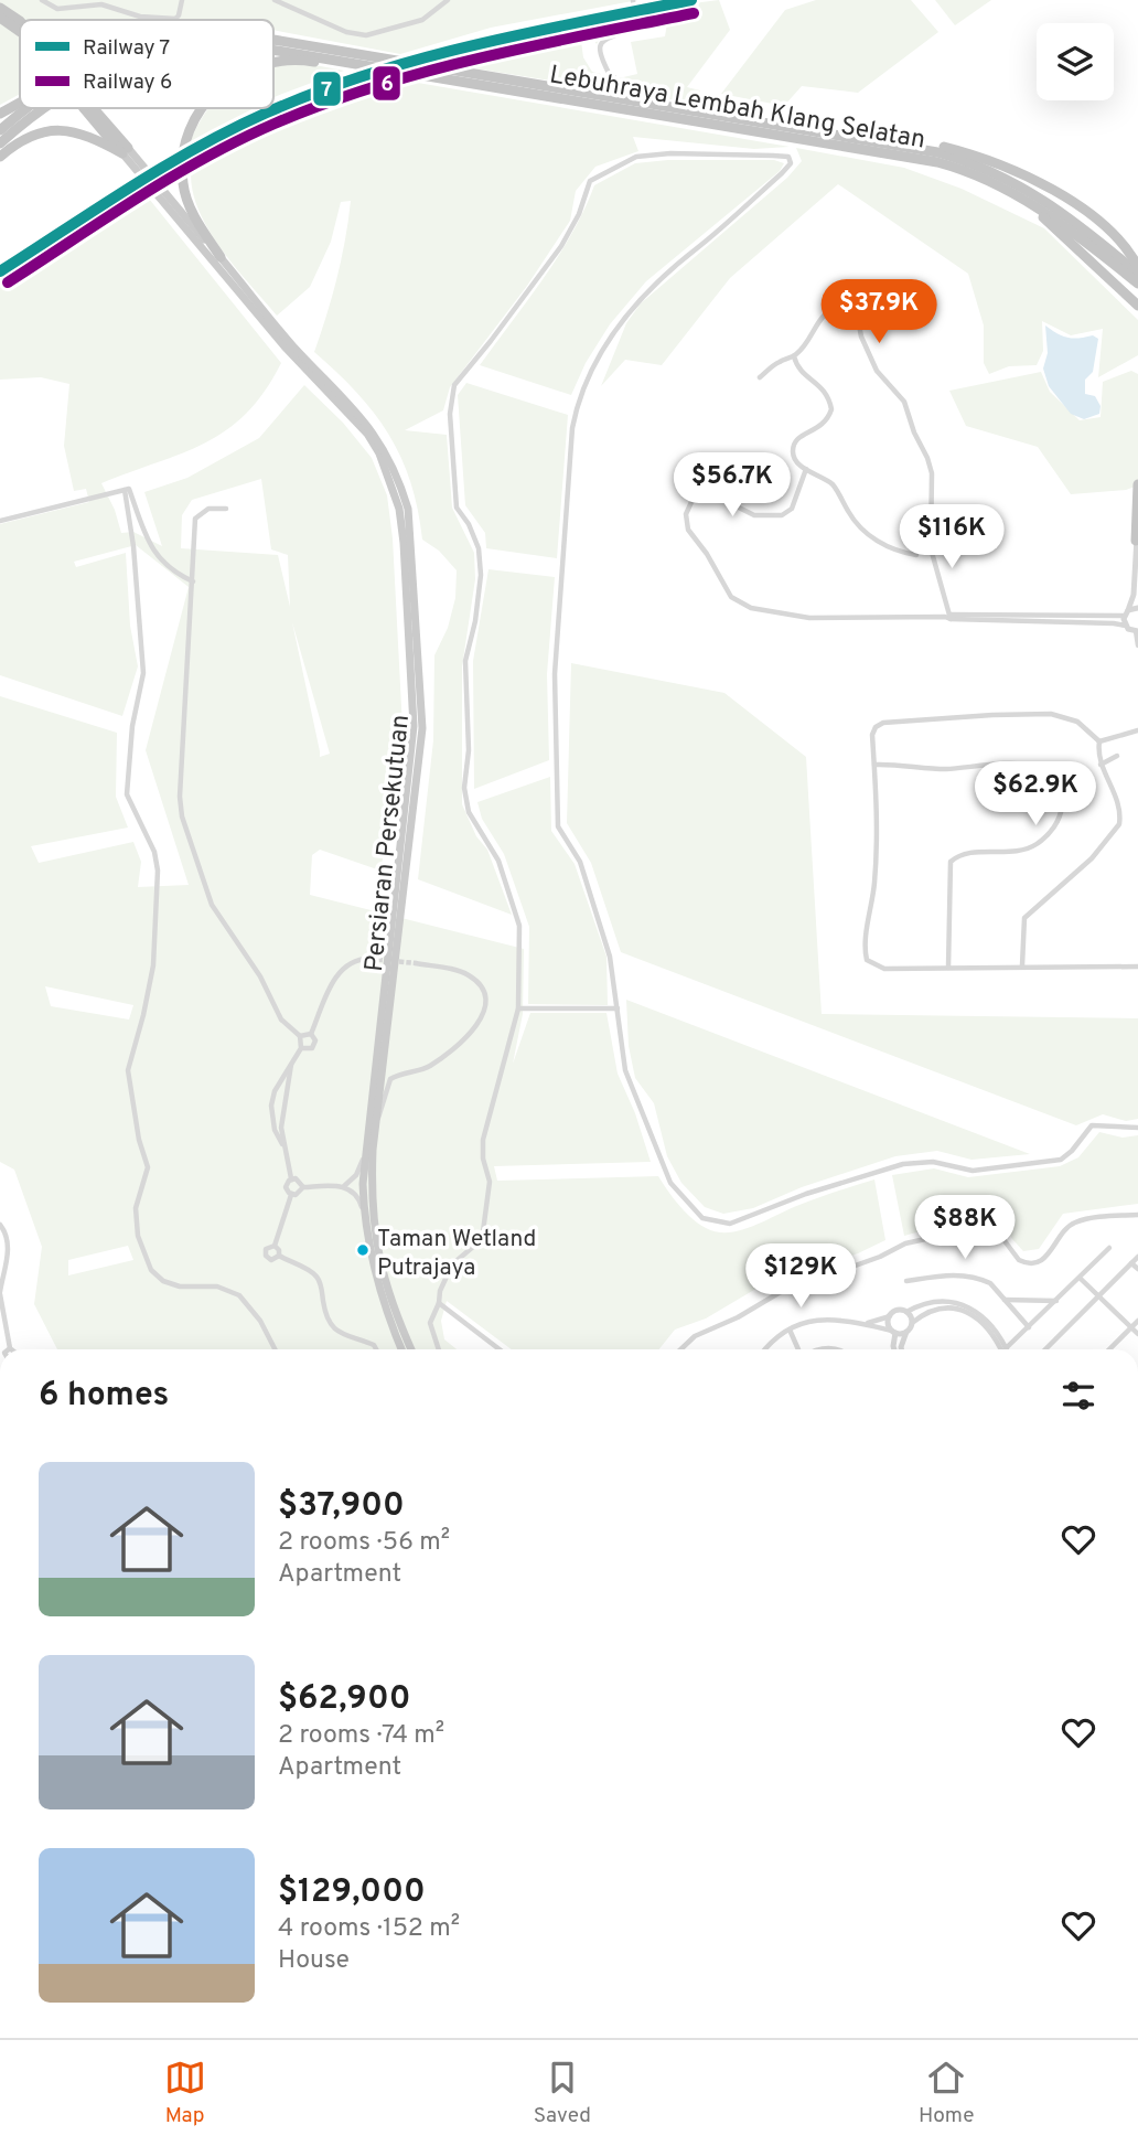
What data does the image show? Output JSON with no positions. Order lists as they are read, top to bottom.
{
  "streets": {
    "highway": ["Lebuhraya Lembah Klang Selatan"],
    "main road": ["Persiaran Persekutuan"]
  },
  "places": ["Taman Wetland Putrajaya"],
  "lines": ["rail line 7", "rail line 6"],
  "legend": ["Railway 7", "Railway 6"],
  "page": {
    "price": [
      "$37.9K",
      "$56.7K",
      "$116K",
      "$62.9K",
      "$88K",
      "$129K"
    ],
    "heading": "6 homes",
    "list": [
      {
        "name": "$37,900",
        "note": "2 rooms · 56 m² · Apartment"
      },
      {
        "name": "$62,900",
        "note": "2 rooms · 74 m² · Apartment"
      },
      {
        "name": "$129,000",
        "note": "4 rooms · 152 m² · House"
      }
    ],
    "tabs": ["Map", "Saved", "Home"]
  }
}
